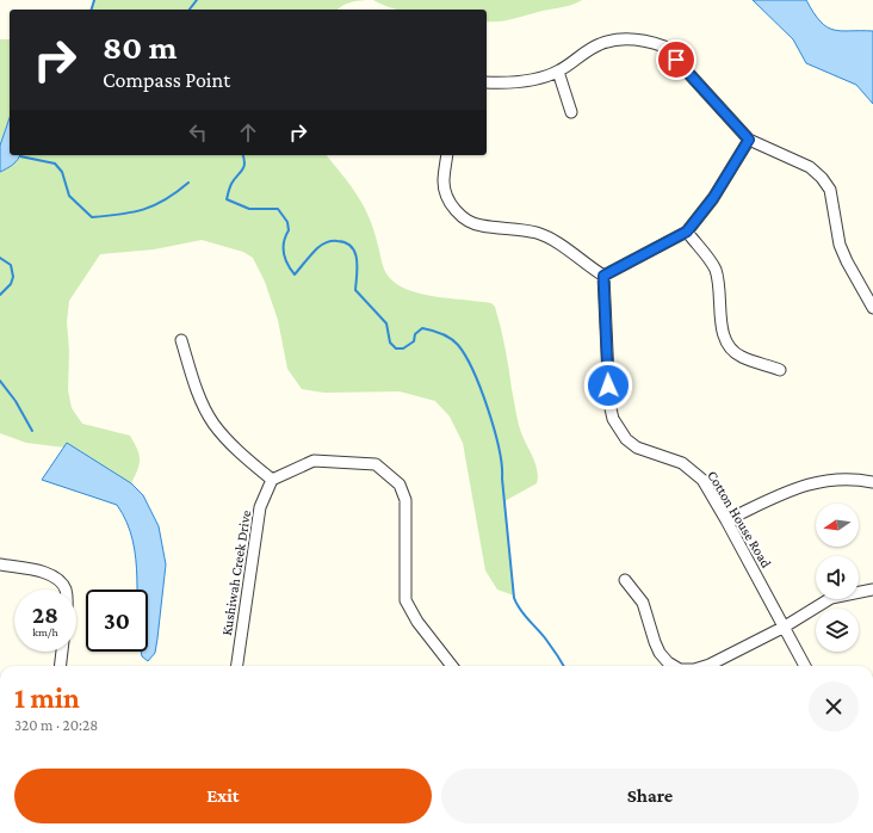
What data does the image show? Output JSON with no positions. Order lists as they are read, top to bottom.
{
  "streets": {
    "street": ["Cotton House Road", "Kushiwah Creek Drive"]
  },
  "north": "left",
  "page": {
    "turn": ["80 m", "Compass Point"],
    "speed": "28 km/h",
    "limit": "30",
    "heading": ["1 min", "320 m · 20:28"],
    "buttons": ["Exit", "Share"]
  }
}
